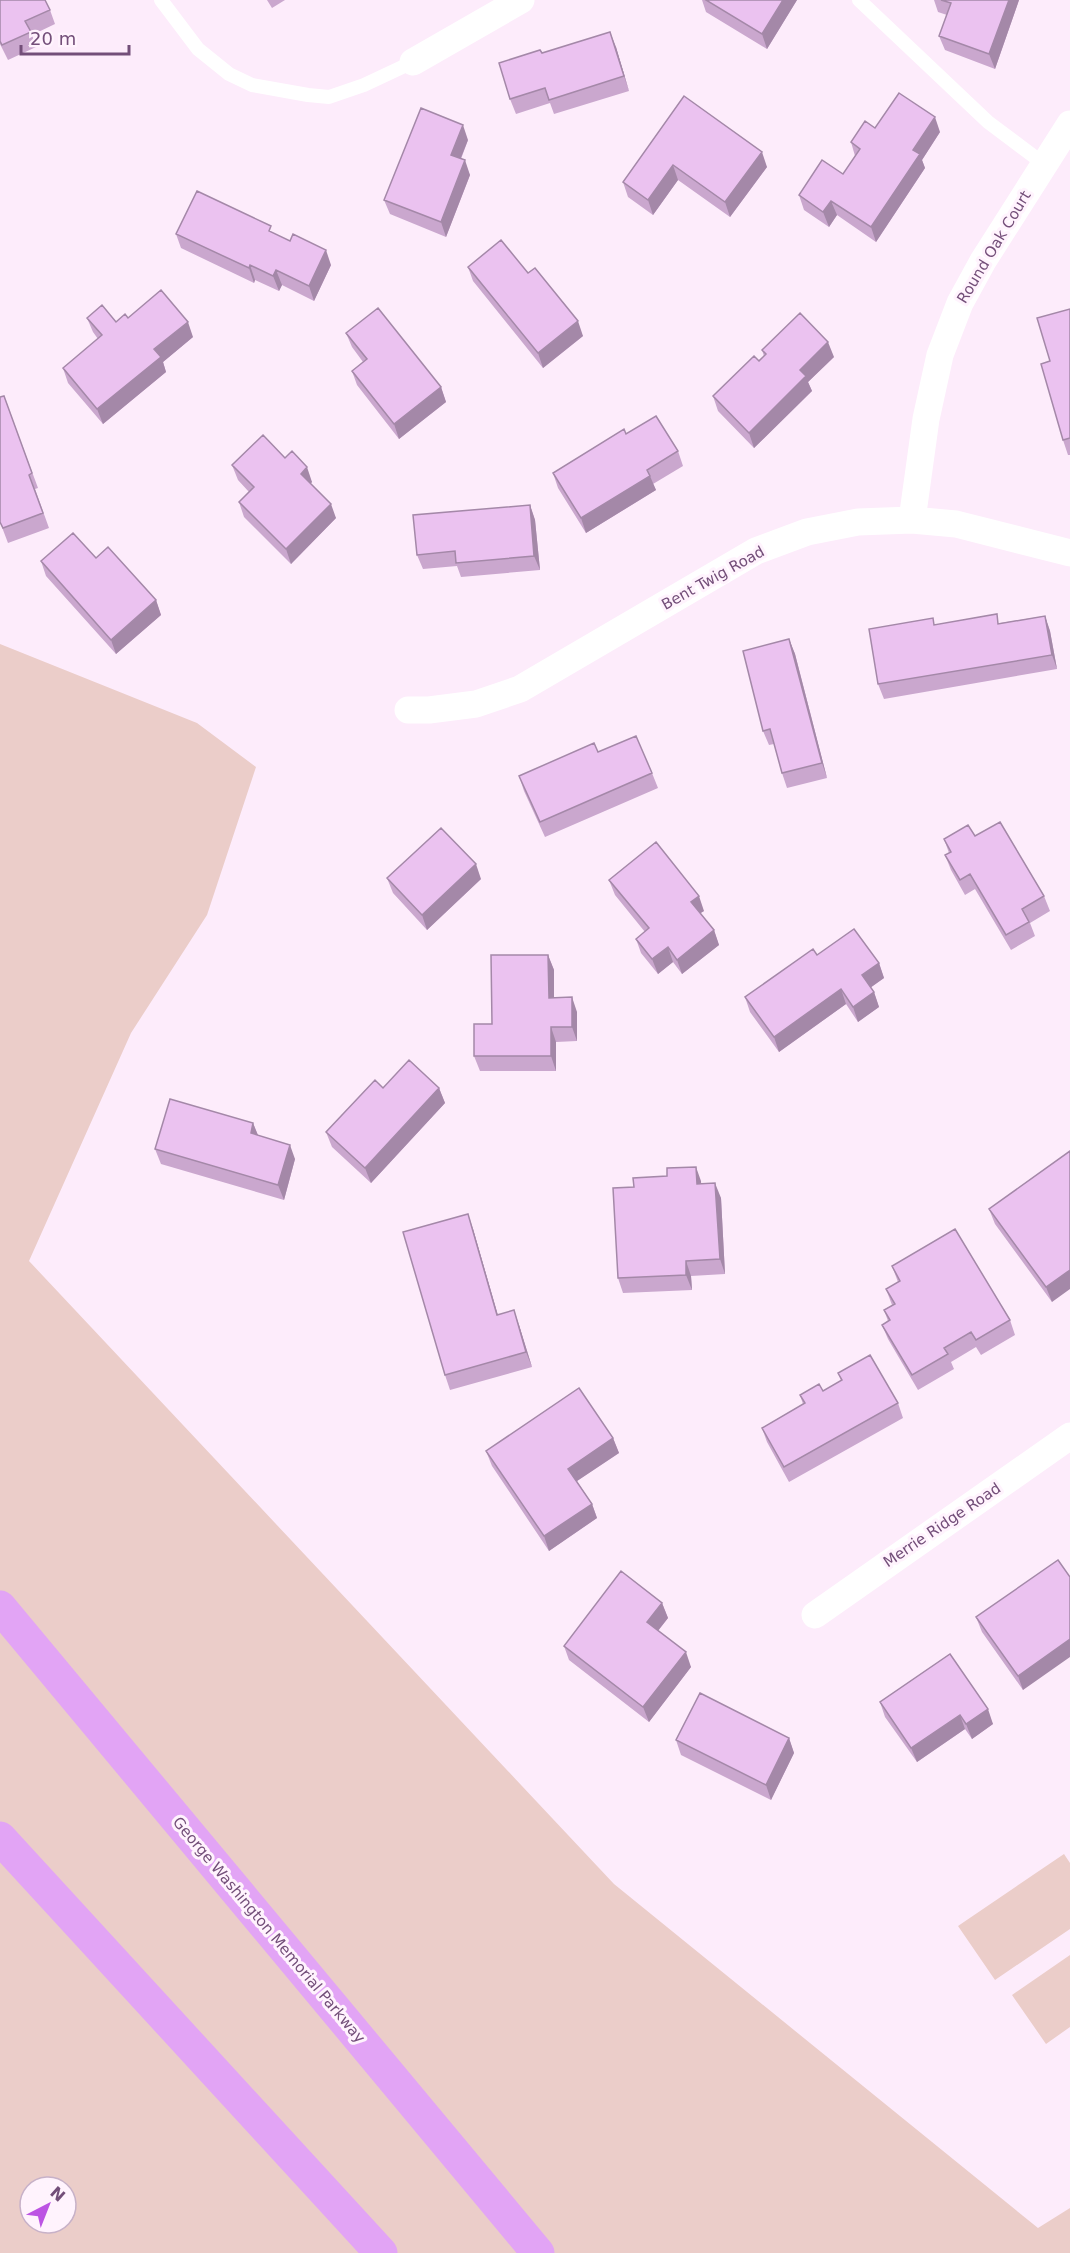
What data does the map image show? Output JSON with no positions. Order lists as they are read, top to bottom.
{
  "streets": {
    "highway": ["George Washington Memorial Parkway"],
    "street": ["Round Oak Court", "Bent Twig Road", "Merrie Ridge Road"]
  },
  "crossings": [
    ["Round Oak Court", "Bent Twig Road"]
  ],
  "scale_bar": "20 m",
  "north": "top right"
}
